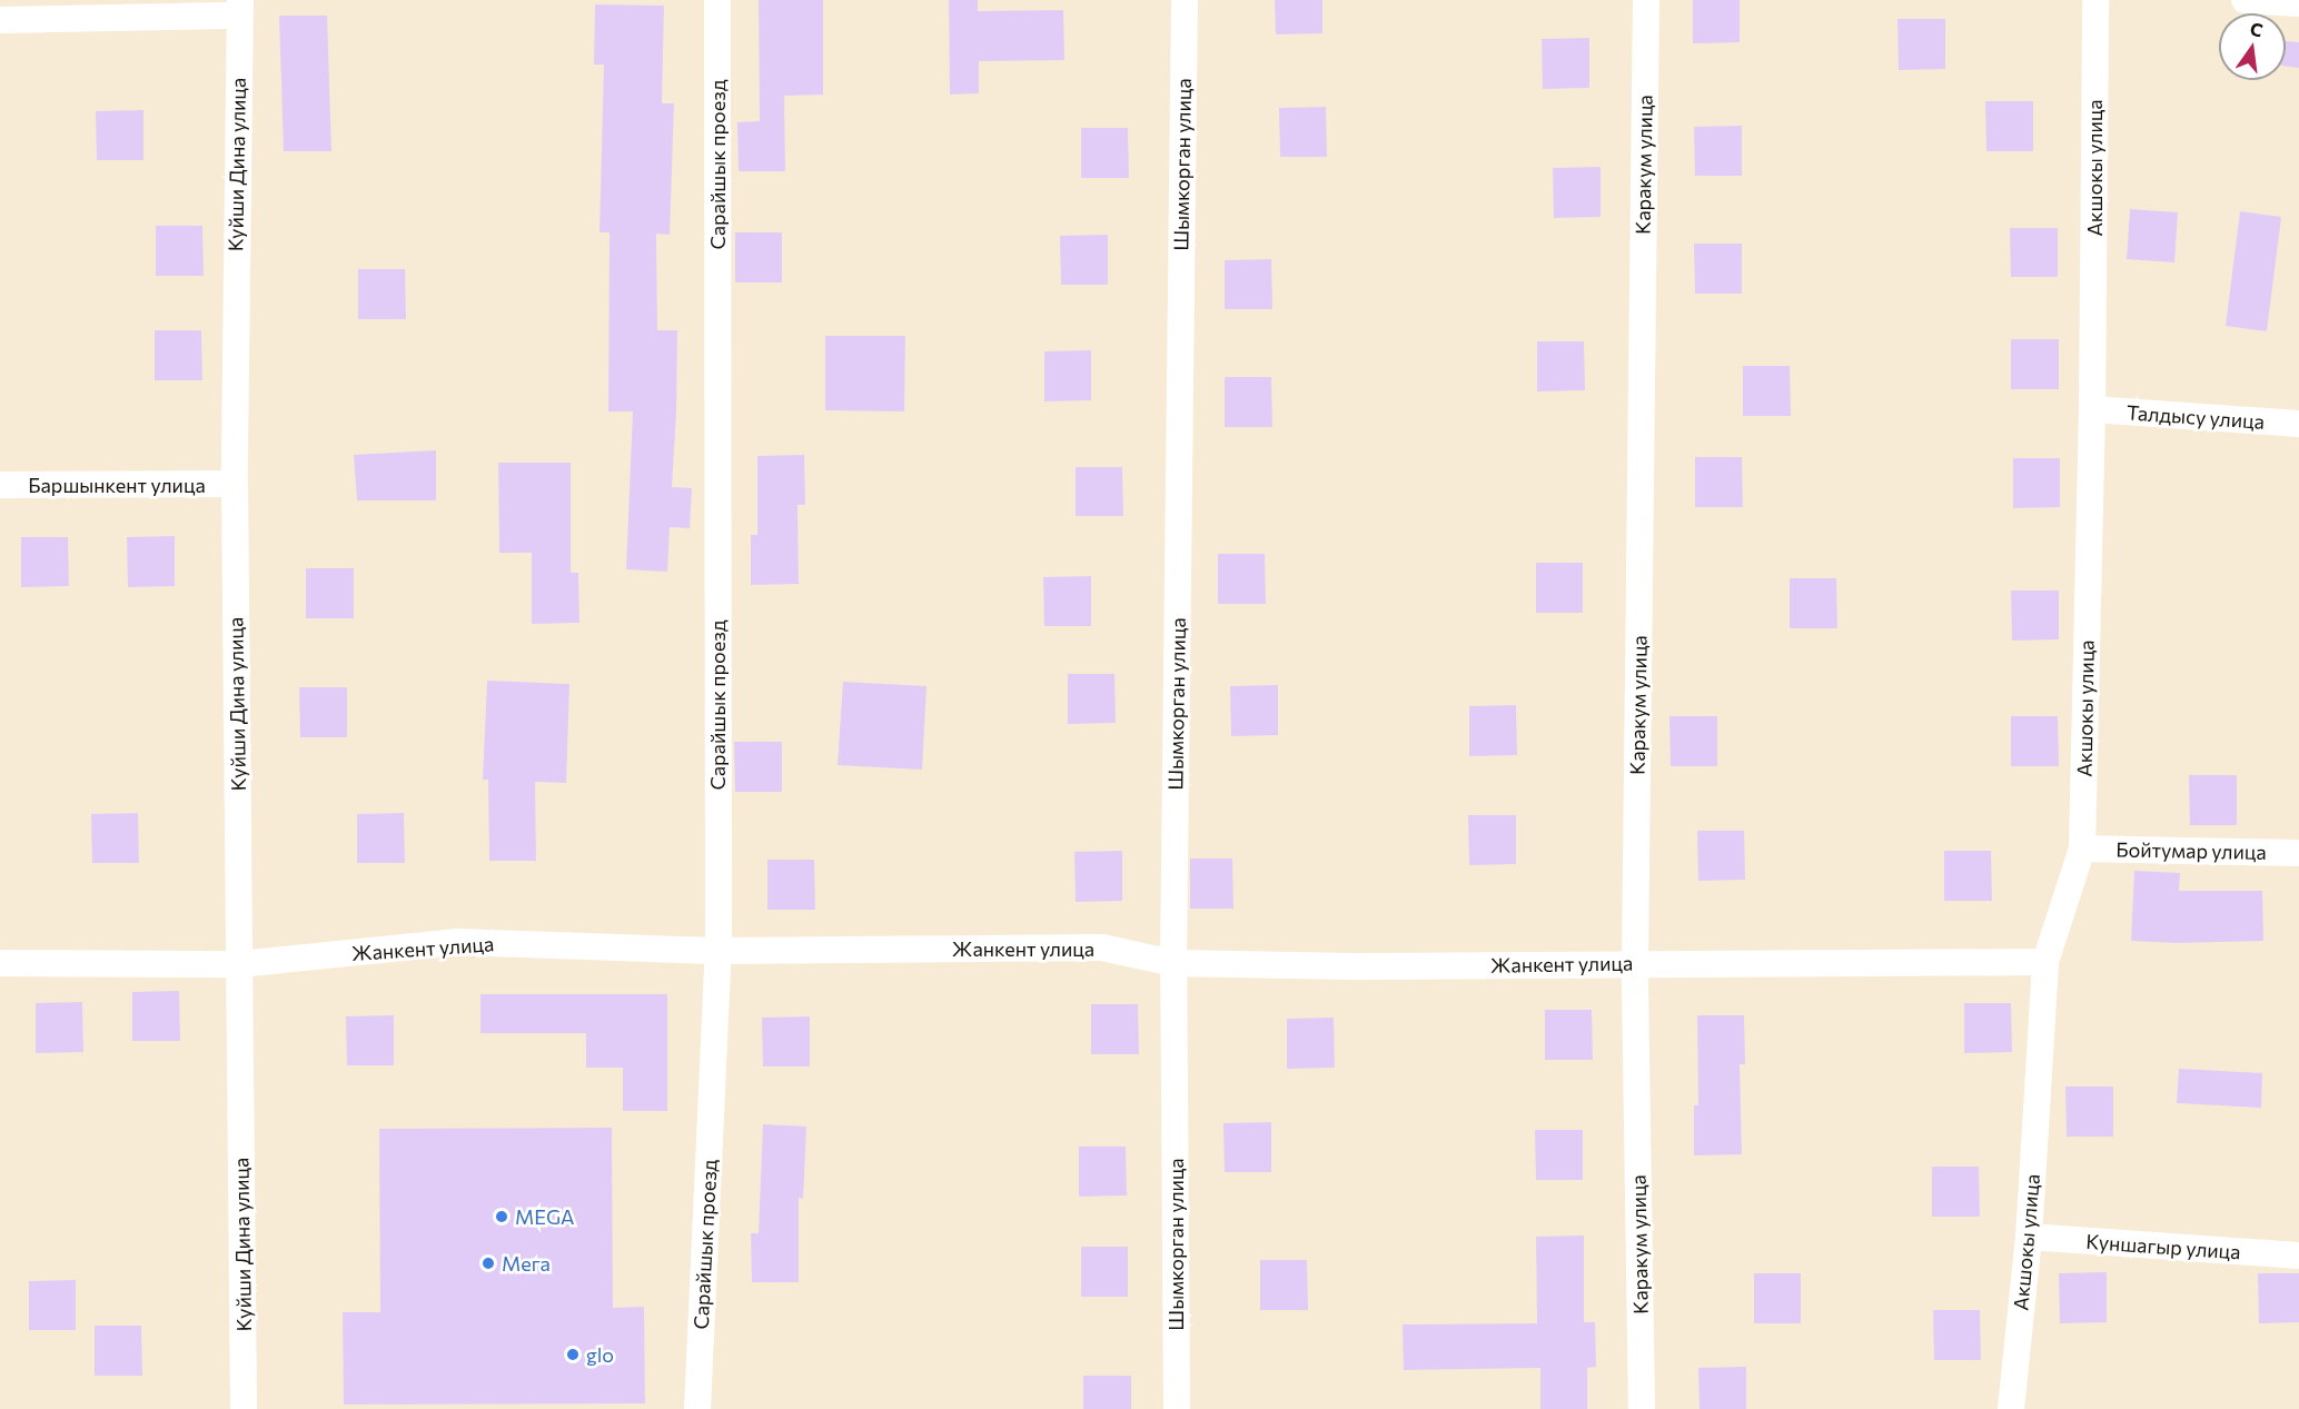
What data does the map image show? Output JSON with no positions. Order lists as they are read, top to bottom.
{
  "streets": {
    "street": [
      "Куйши Дина улица",
      "Сарайшык проезд",
      "Шымкорган улица",
      "Каракум улица",
      "Акшокы улица",
      "Талдысу улица",
      "Баршынкент улица",
      "Бойтумар улица",
      "Жанкент улица",
      "Куншагыр улица"
    ]
  },
  "crossings": [
    ["Куйши Дина улица", "Баршынкент улица"],
    ["Куйши Дина улица", "Жанкент улица"],
    ["Сарайшык проезд", "Жанкент улица"],
    ["Шымкорган улица", "Жанкент улица"],
    ["Каракум улица", "Жанкент улица"],
    ["Акшокы улица", "Талдысу улица"],
    ["Акшокы улица", "Бойтумар улица"],
    ["Акшокы улица", "Жанкент улица"],
    ["Акшокы улица", "Куншагыр улица"]
  ],
  "places": ["MEGA", "Мега", "glo"],
  "north": "top"
}
